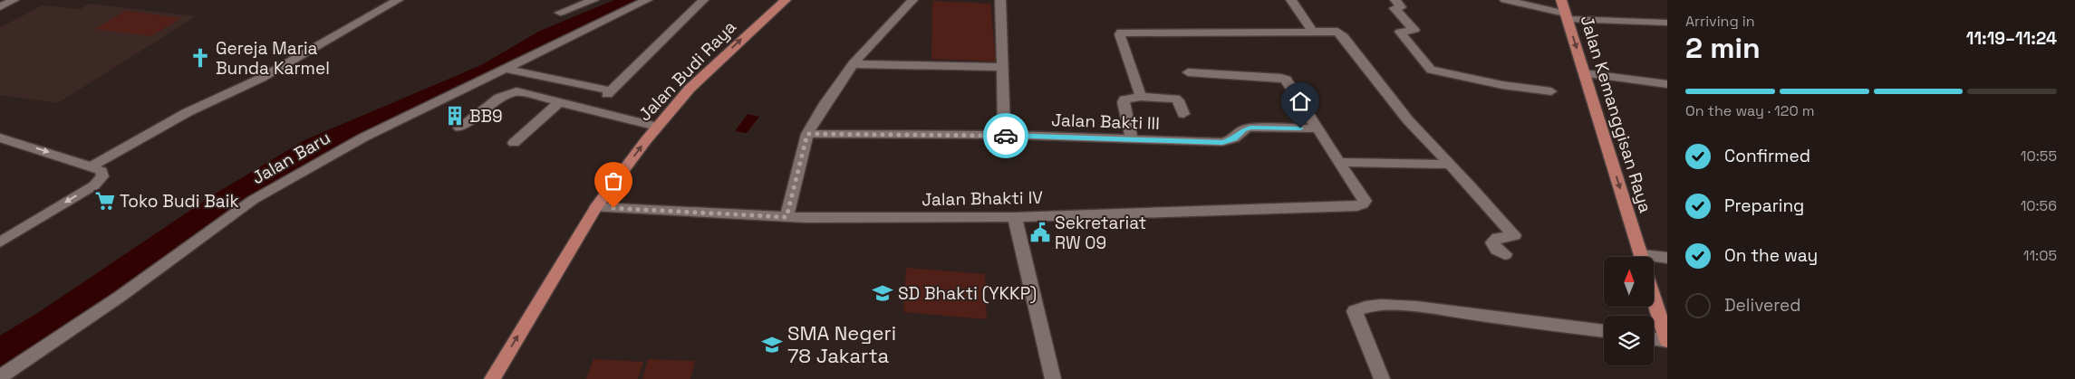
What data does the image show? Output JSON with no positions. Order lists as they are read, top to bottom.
{
  "streets": {
    "main road": ["Jalan Budi Raya", "Jalan Kemanggisan Raya"],
    "street": ["Jalan Bakti III", "Jalan Baru", "Jalan Bhakti IV"]
  },
  "crossings": [
    ["Jalan Budi Raya", "Jalan Bhakti IV"]
  ],
  "one_way": ["Jalan Budi Raya", "Jalan Kemanggisan Raya"],
  "places": {
    "church": ["Gereja Maria Bunda Karmel"],
    "building": ["BB9"],
    "supermarket": ["Toko Budi Baik"],
    "public building": ["Sekretariat RW 09"],
    "school or university": ["SD Bhakti (YKKP)", "SMA Negeri 78 Jakarta"]
  },
  "north": "top",
  "page": {
    "heading": ["2 min", "Arriving in", "11:19–11:24"],
    "bar": "On the way · 120 m",
    "list": [
      ["Confirmed", "10:55"],
      ["Preparing", "10:56"],
      ["On the way", "11:05"],
      "Delivered"
    ]
  }
}
